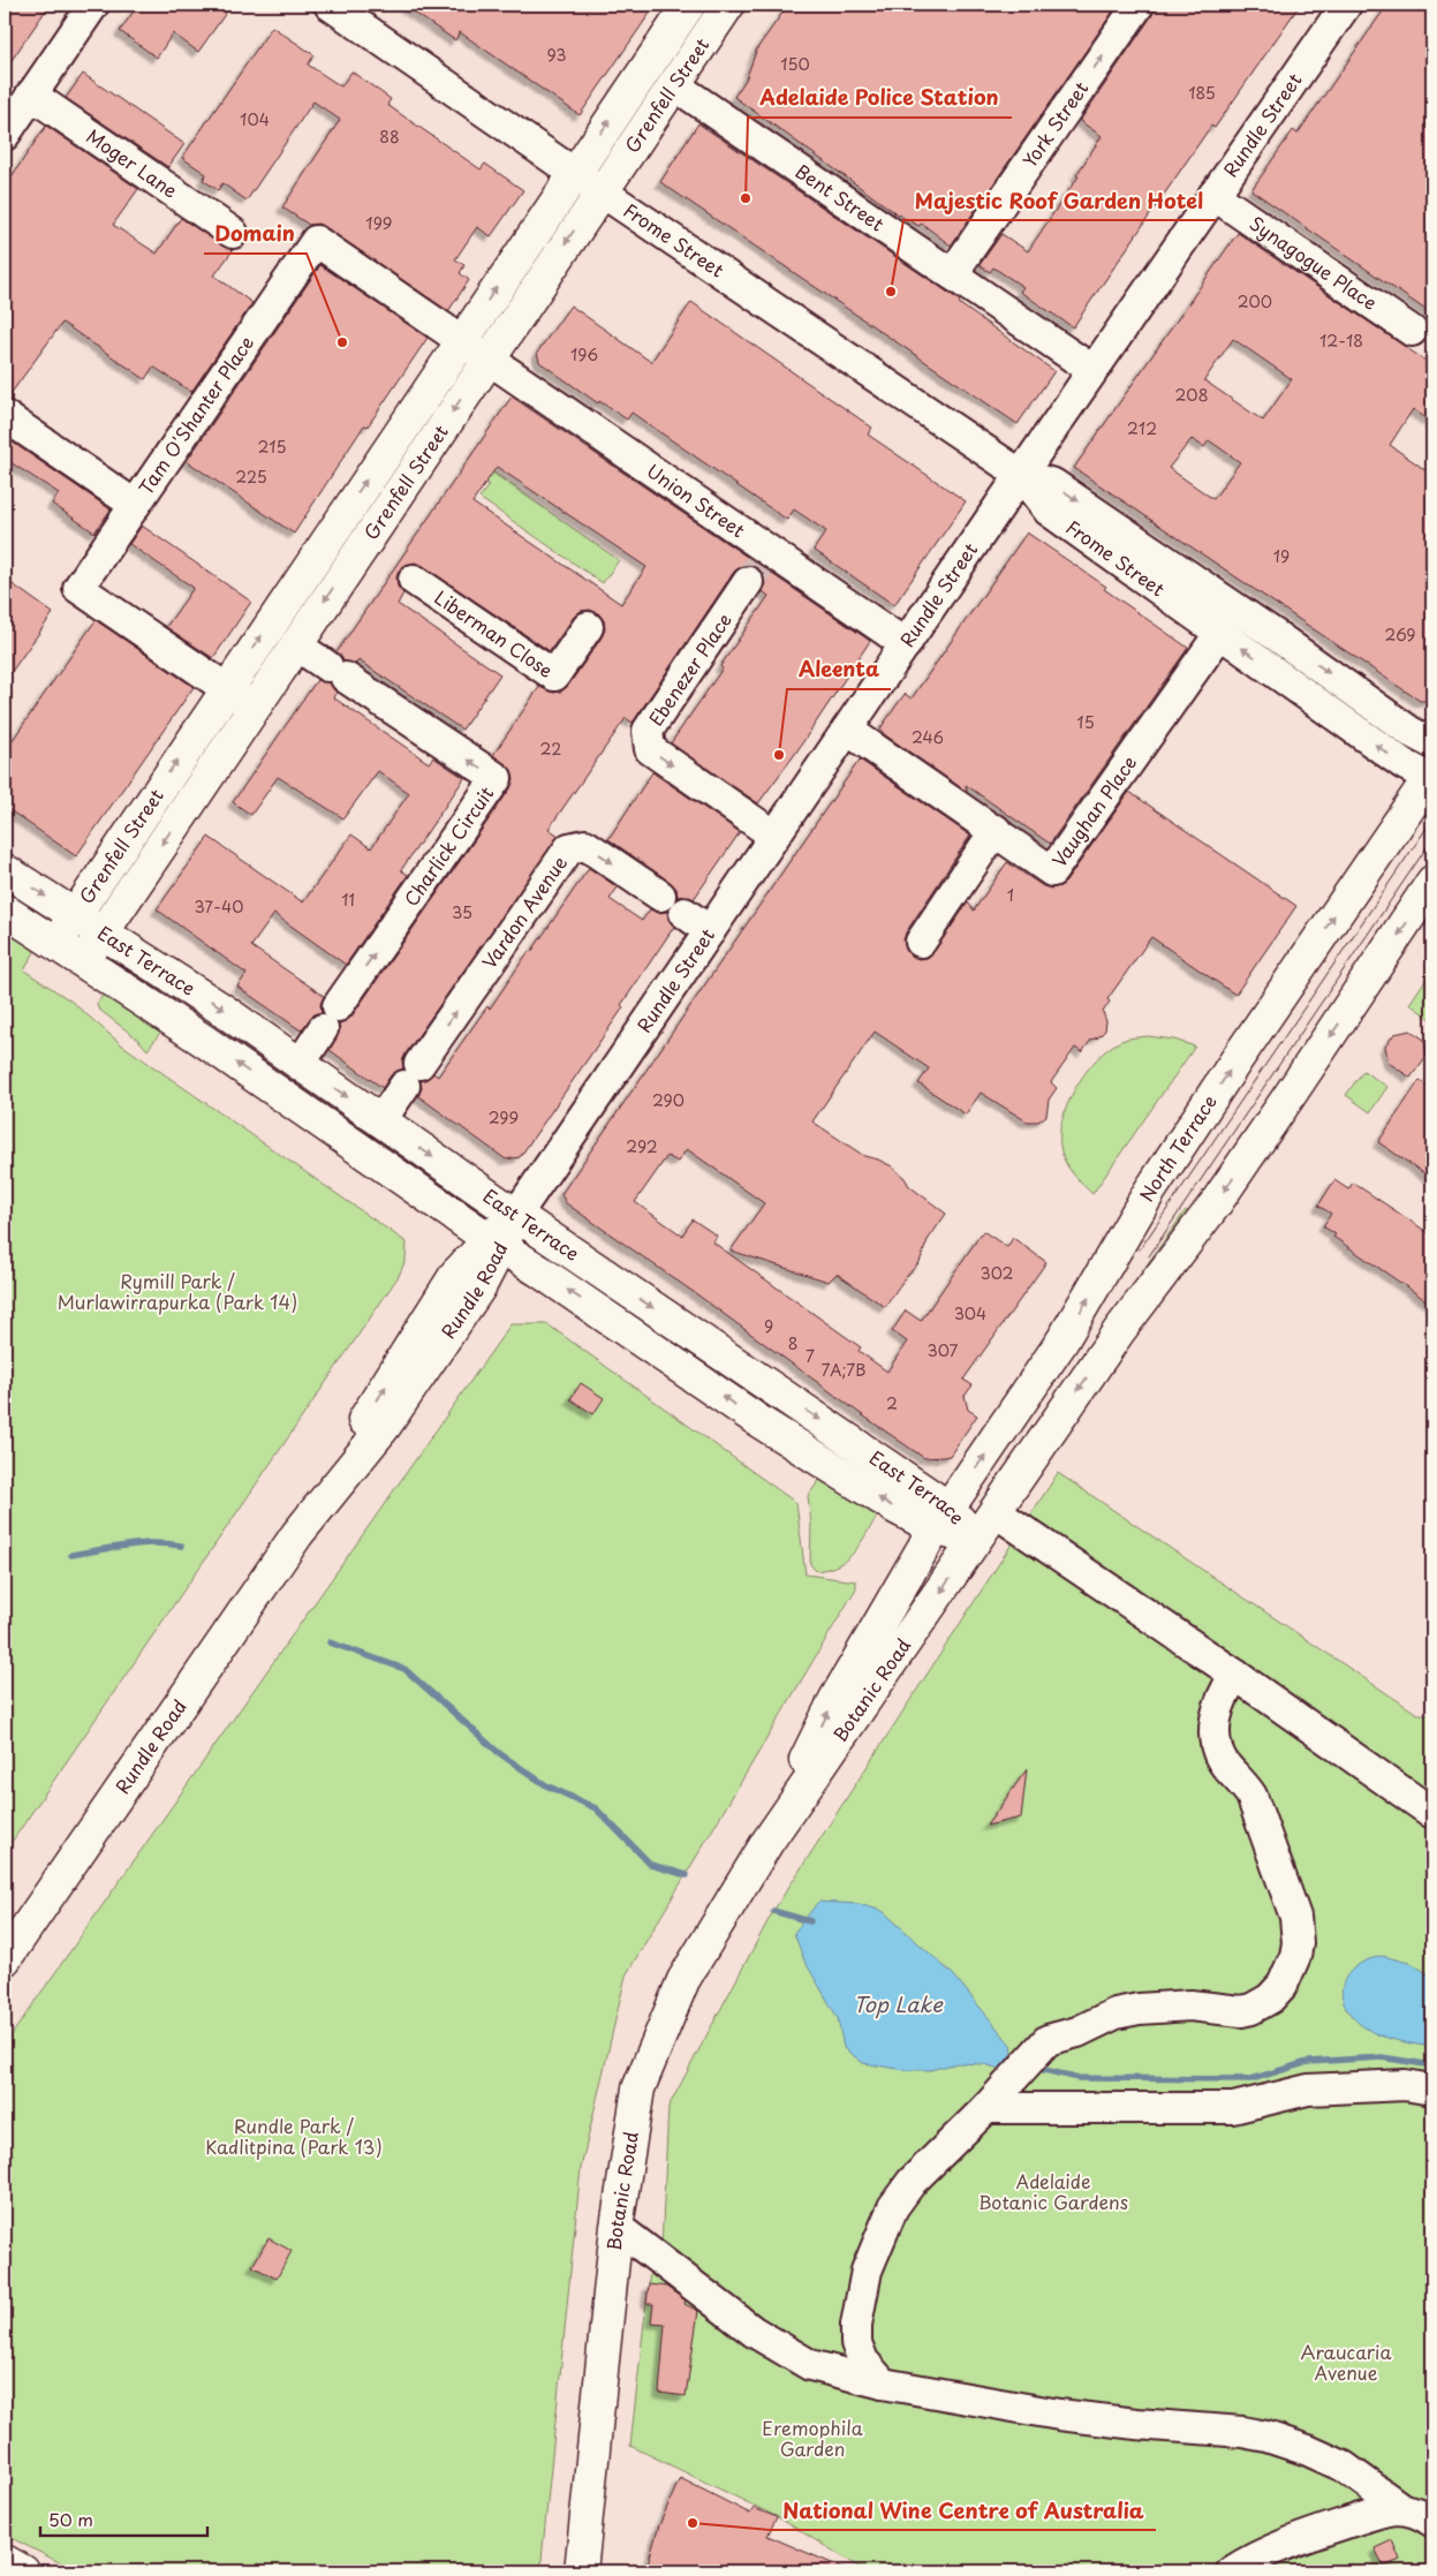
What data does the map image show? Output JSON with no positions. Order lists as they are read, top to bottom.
{
  "streets": {
    "main road": [
      "Grenfell Street",
      "East Terrace",
      "North Terrace",
      "Rundle Road",
      "Botanic Road"
    ],
    "street": [
      "York Street",
      "Rundle Street",
      "Moger Lane",
      "Bent Street",
      "Frome Street",
      "Synagogue Place",
      "Tam O'Shanter Place",
      "Union Street",
      "Liberman Close",
      "Ebenezer Place",
      "Vaughan Place",
      "Charlick Circuit",
      "Vardon Avenue"
    ]
  },
  "crossings": [
    ["Grenfell Street", "Bent Street"],
    ["Grenfell Street", "Frome Street"],
    ["Grenfell Street", "Tam O'Shanter Place"],
    ["Grenfell Street", "Union Street"],
    ["Grenfell Street", "Charlick Circuit"],
    ["Grenfell Street", "East Terrace"],
    ["York Street", "Bent Street"],
    ["Rundle Street", "Bent Street"],
    ["Rundle Street", "Frome Street"],
    ["Rundle Street", "Synagogue Place"],
    ["Rundle Street", "Union Street"],
    ["Rundle Street", "Ebenezer Place"],
    ["Rundle Street", "Vaughan Place"],
    ["Rundle Street", "East Terrace"],
    ["Rundle Street", "Rundle Road"],
    ["Frome Street", "Vaughan Place"],
    ["Frome Street", "North Terrace"],
    ["Tam O'Shanter Place", "Union Street"],
    ["Union Street", "Ebenezer Place"],
    ["Charlick Circuit", "East Terrace"],
    ["Vardon Avenue", "East Terrace"],
    ["East Terrace", "North Terrace"],
    ["East Terrace", "Rundle Road"],
    ["East Terrace", "Botanic Road"],
    ["North Terrace", "Botanic Road"]
  ],
  "one_way": ["York Street", "Vardon Avenue"],
  "water": ["Top Lake"],
  "parks": [
    "Rymill Park / Murlawirrapurka (Park 14)",
    "Rundle Park / Kadlitpina (Park 13)",
    "Adelaide Botanic Gardens",
    "Araucaria Avenue",
    "Eremophila Garden"
  ],
  "places": [
    "Adelaide Police Station",
    "Majestic Roof Garden Hotel",
    "Domain",
    "Aleenta",
    "National Wine Centre of Australia"
  ],
  "house_numbers": [
    "93",
    "150",
    "185",
    "104",
    "88",
    "199",
    "200",
    "12-18",
    "196",
    "208",
    "212",
    "215",
    "225",
    "19",
    "269",
    "15",
    "246",
    "22",
    "1",
    "11",
    "37-40",
    "35",
    "290",
    "299",
    "292",
    "302",
    "304",
    "9",
    "8",
    "307",
    "7",
    "7A;7B",
    "2"
  ],
  "scale_bar": "50 m"
}
